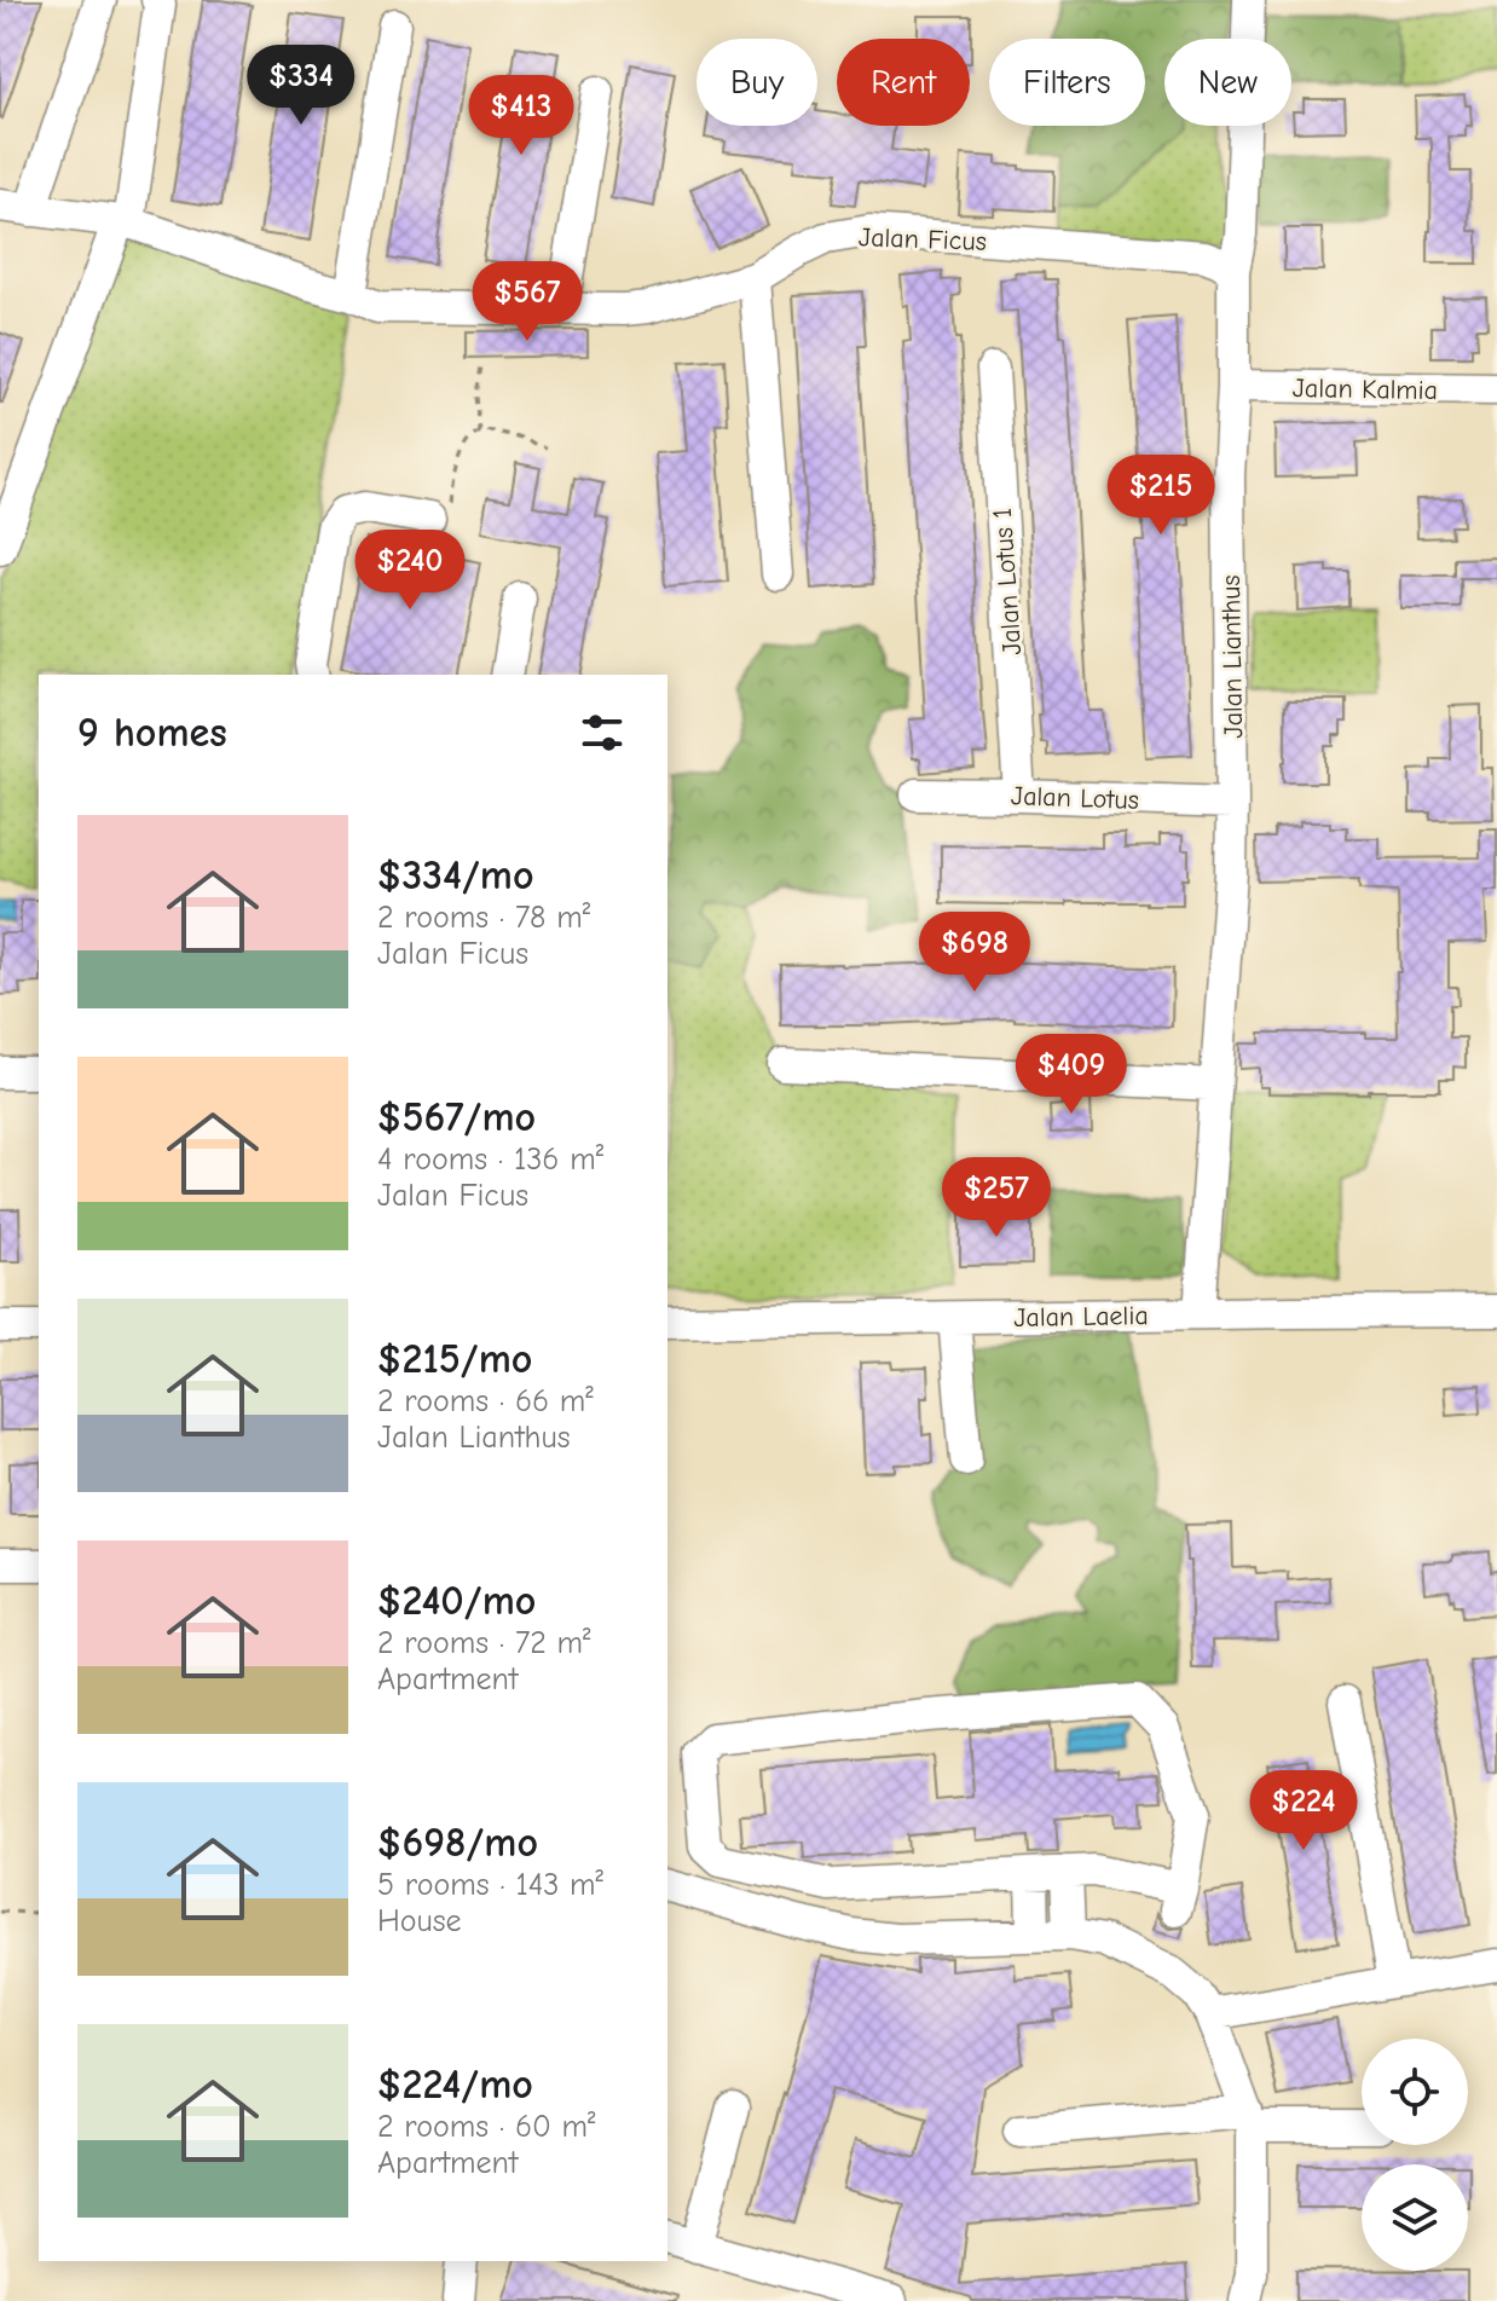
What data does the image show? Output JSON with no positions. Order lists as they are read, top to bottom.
{
  "streets": {
    "street": [
      "Jalan Ficus",
      "Jalan Kalmia",
      "Jalan Lotus 1",
      "Jalan Lianthus",
      "Jalan Lotus",
      "Jalan Laelia"
    ]
  },
  "crossings": [
    ["Jalan Ficus", "Jalan Lianthus"],
    ["Jalan Kalmia", "Jalan Lianthus"],
    ["Jalan Lotus 1", "Jalan Lotus"],
    ["Jalan Lianthus", "Jalan Lotus"],
    ["Jalan Lianthus", "Jalan Laelia"]
  ],
  "page": {
    "chip": [
      "Buy",
      "Rent",
      "Filters",
      "New"
    ],
    "price": [
      "$334",
      "$413",
      "$567",
      "$215",
      "$240",
      "$698",
      "$409",
      "$257",
      "$224"
    ],
    "heading": "9 homes",
    "list": [
      {
        "name": "$334/mo",
        "note": "2 rooms · 78 m² · Jalan Ficus"
      },
      {
        "name": "$567/mo",
        "note": "4 rooms · 136 m² · Jalan Ficus"
      },
      {
        "name": "$215/mo",
        "note": "2 rooms · 66 m² · Jalan Lianthus"
      },
      {
        "name": "$240/mo",
        "note": "2 rooms · 72 m² · Apartment"
      },
      {
        "name": "$698/mo",
        "note": "5 rooms · 143 m² · House"
      },
      {
        "name": "$224/mo",
        "note": "2 rooms · 60 m² · Apartment"
      }
    ]
  }
}
